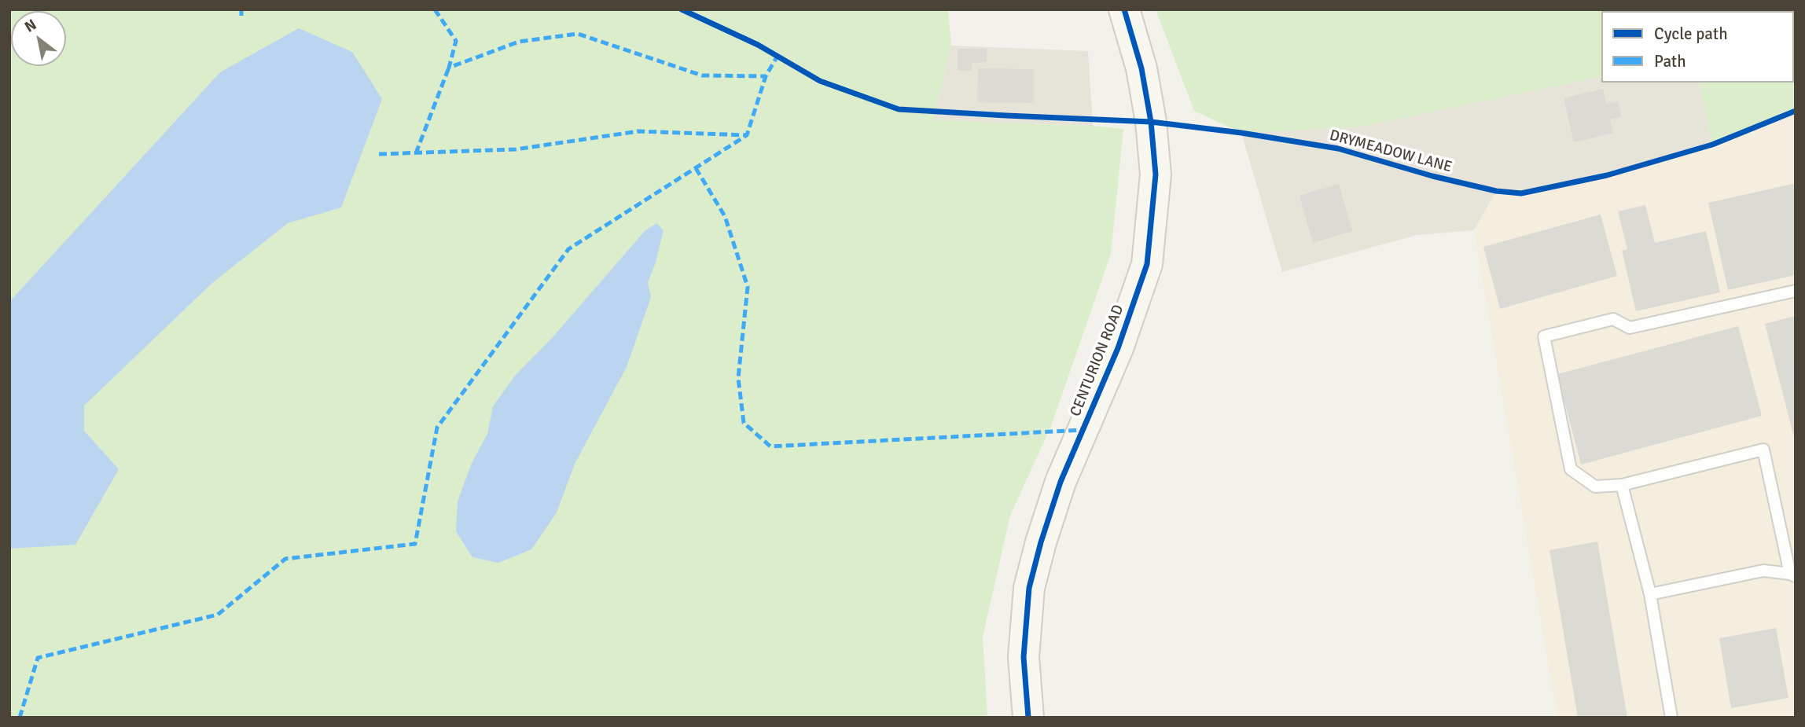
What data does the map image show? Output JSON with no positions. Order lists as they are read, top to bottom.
{
  "streets": {
    "street": ["CENTURION ROAD"],
    "cycle path": ["DRYMEADOW LANE"]
  },
  "legend": ["Cycle path", "Path"],
  "north": "top left"
}
